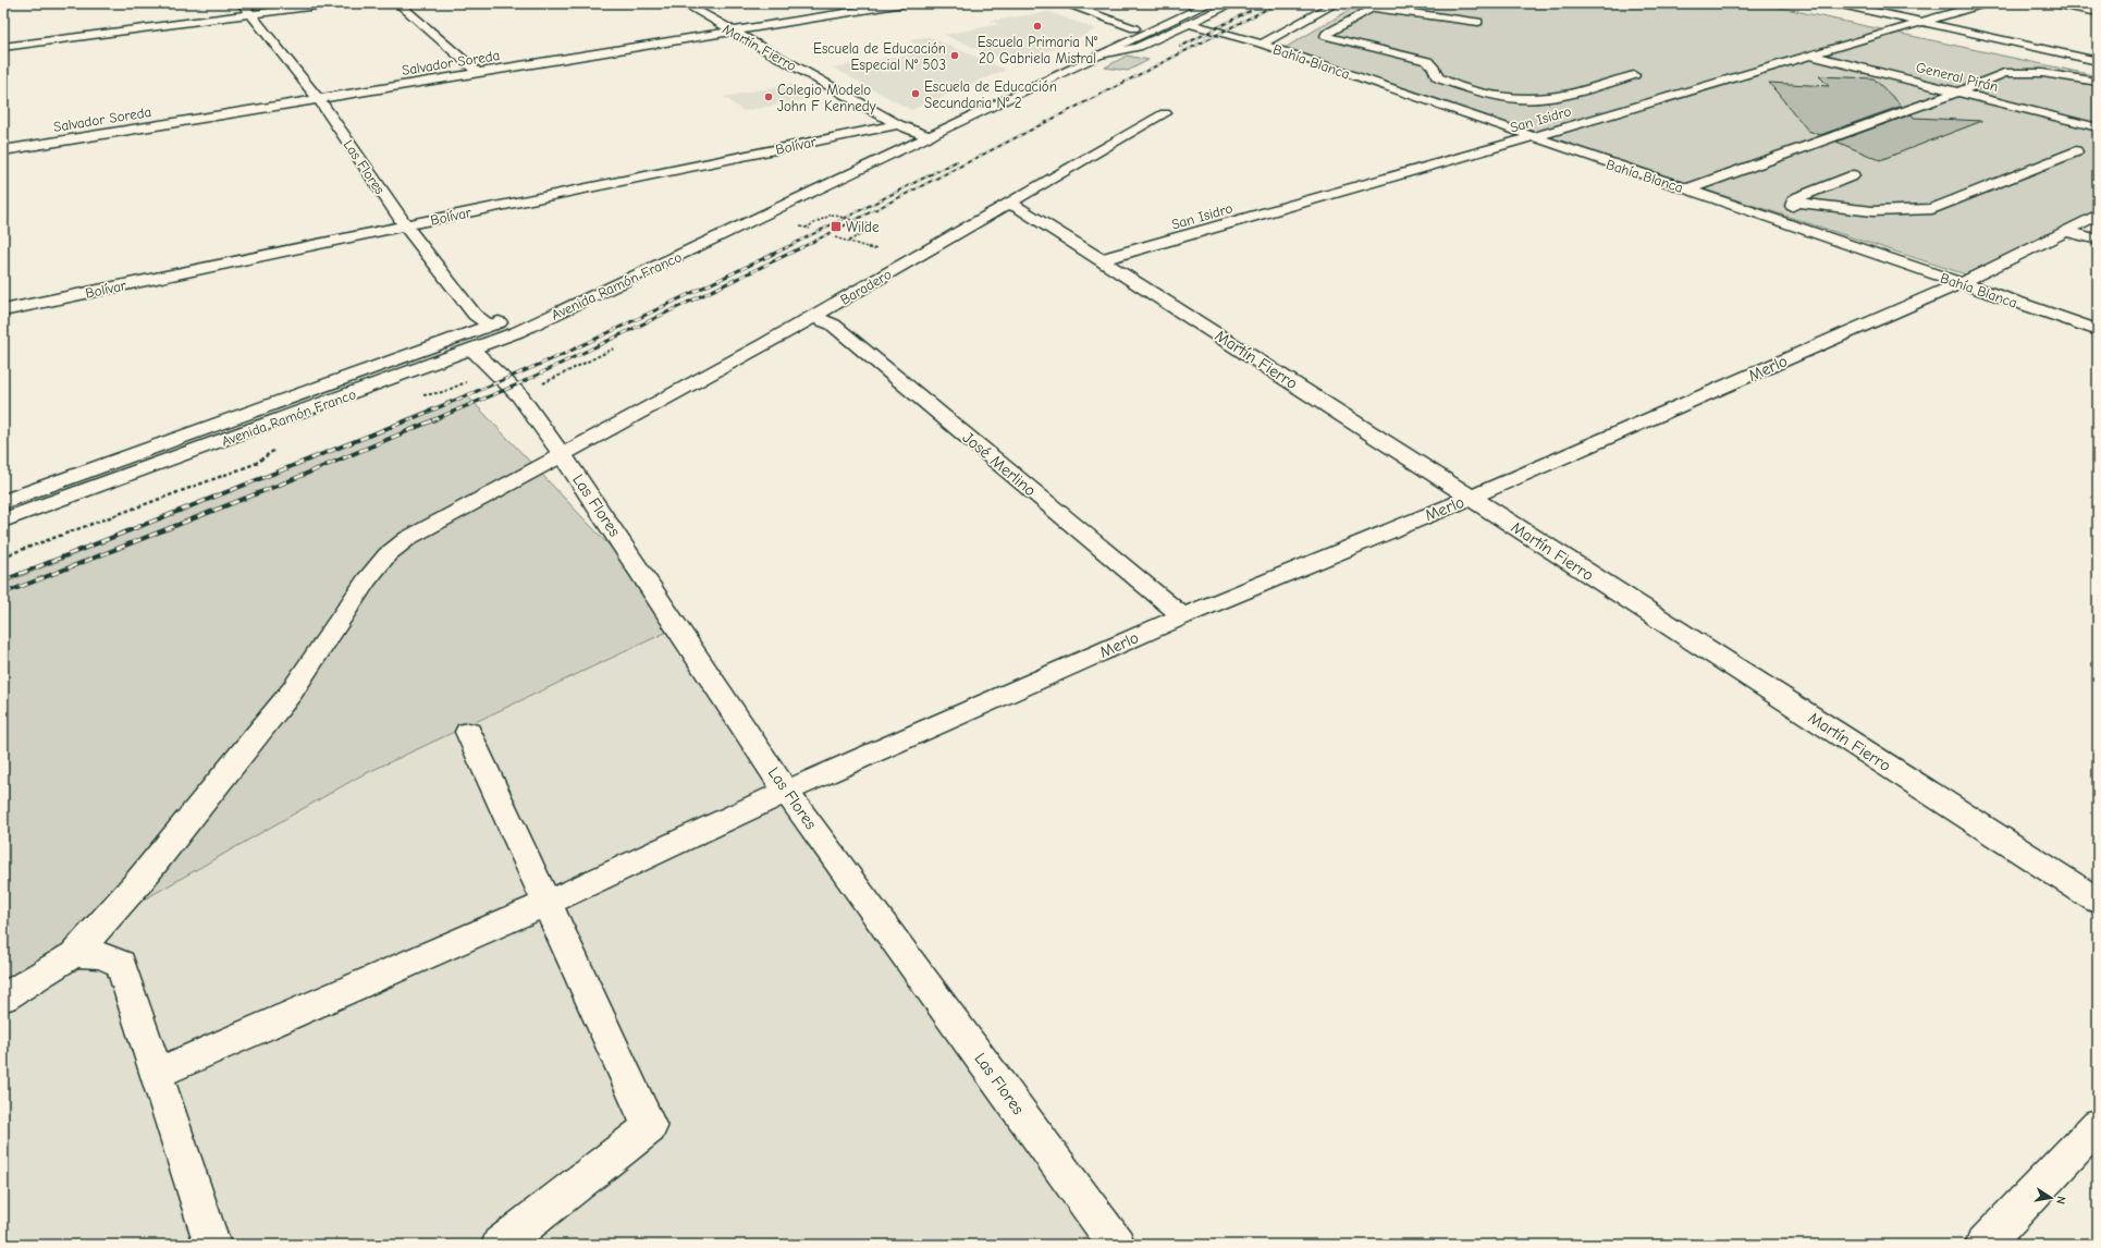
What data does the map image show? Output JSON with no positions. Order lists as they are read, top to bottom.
{
  "streets": {
    "street": [
      "Martín Fierro",
      "Bahía Blanca",
      "Salvador Soreda",
      "General Pirán",
      "San Isidro",
      "Bolívar",
      "Las Flores",
      "Avenida Ramón Franco",
      "Baradero",
      "Merlo",
      "José Merlino"
    ]
  },
  "crossings": [
    ["Martín Fierro", "Salvador Soreda"],
    ["Martín Fierro", "San Isidro"],
    ["Martín Fierro", "Bolívar"],
    ["Martín Fierro", "Avenida Ramón Franco"],
    ["Martín Fierro", "Baradero"],
    ["Martín Fierro", "Merlo"],
    ["Bahía Blanca", "San Isidro"],
    ["Bahía Blanca", "Merlo"],
    ["Salvador Soreda", "Las Flores"],
    ["General Pirán", "San Isidro"],
    ["Bolívar", "Las Flores"],
    ["Las Flores", "Avenida Ramón Franco"],
    ["Las Flores", "Baradero"],
    ["Las Flores", "Merlo"],
    ["Baradero", "José Merlino"],
    ["Merlo", "José Merlino"]
  ],
  "places": {
    "other": [
      "Escuela Primaria N° 20 Gabriela Mistral",
      "Escuela de Educación Especial N° 503",
      "Escuela de Educación Secundaria N° 2",
      "Colegio Modelo John F Kennedy"
    ],
    "transit": ["Wilde"]
  },
  "north": "right"
}
